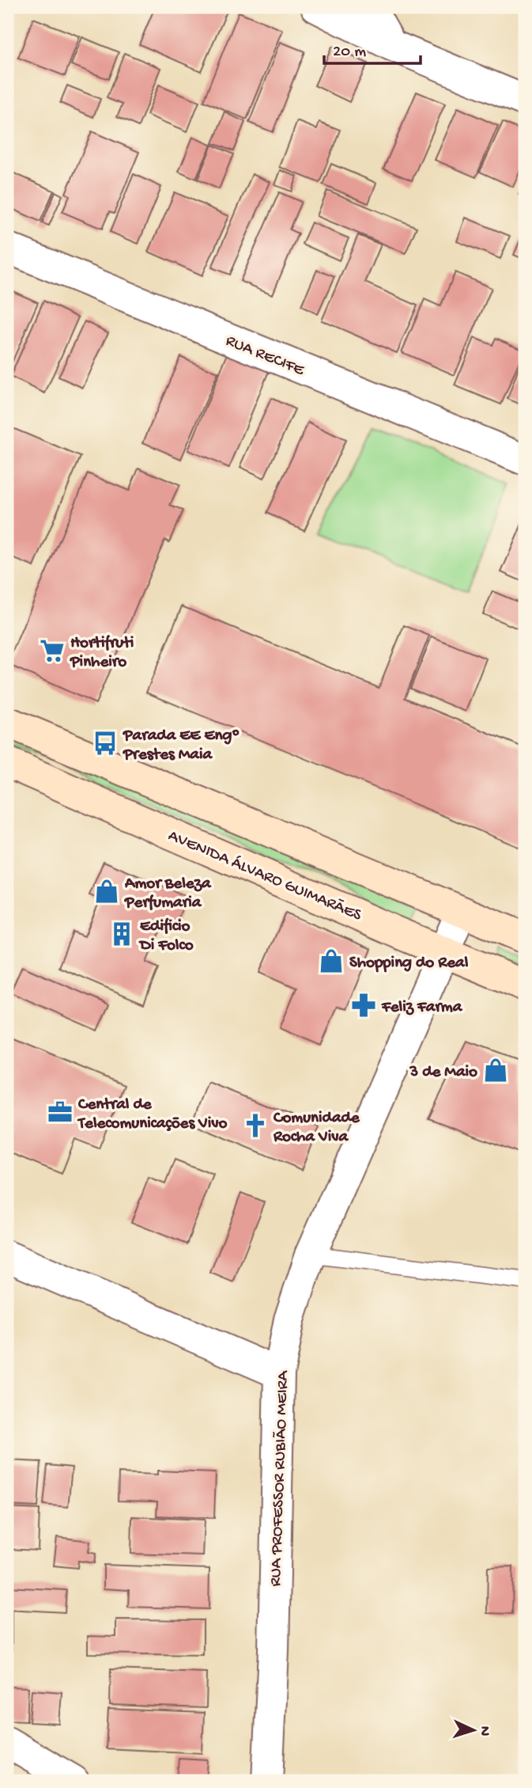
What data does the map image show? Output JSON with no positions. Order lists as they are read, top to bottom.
{
  "streets": {
    "street": ["RUA RECIFE", "AVENIDA ÁLVARO GUIMARÃES", "RUA PROFESSOR RUBIÃO MEIRA"]
  },
  "crossings": [
    ["AVENIDA ÁLVARO GUIMARÃES", "RUA PROFESSOR RUBIÃO MEIRA"]
  ],
  "places": {
    "supermarket": ["Hortifruti Pinheiro"],
    "bus stop": ["Parada EE Engº Prestes Maia"],
    "shop": ["Amor Beleza Perfumaria", "Shopping do Real", "3 de Maio"],
    "building": ["Edificio Di Folco"],
    "pharmacy": ["Feliz Farma"],
    "office": ["Central de Telecomunicações Vivo"],
    "church": ["Comunidade Rocha Viva"]
  },
  "scale_bar": "20 m",
  "north": "right"
}
